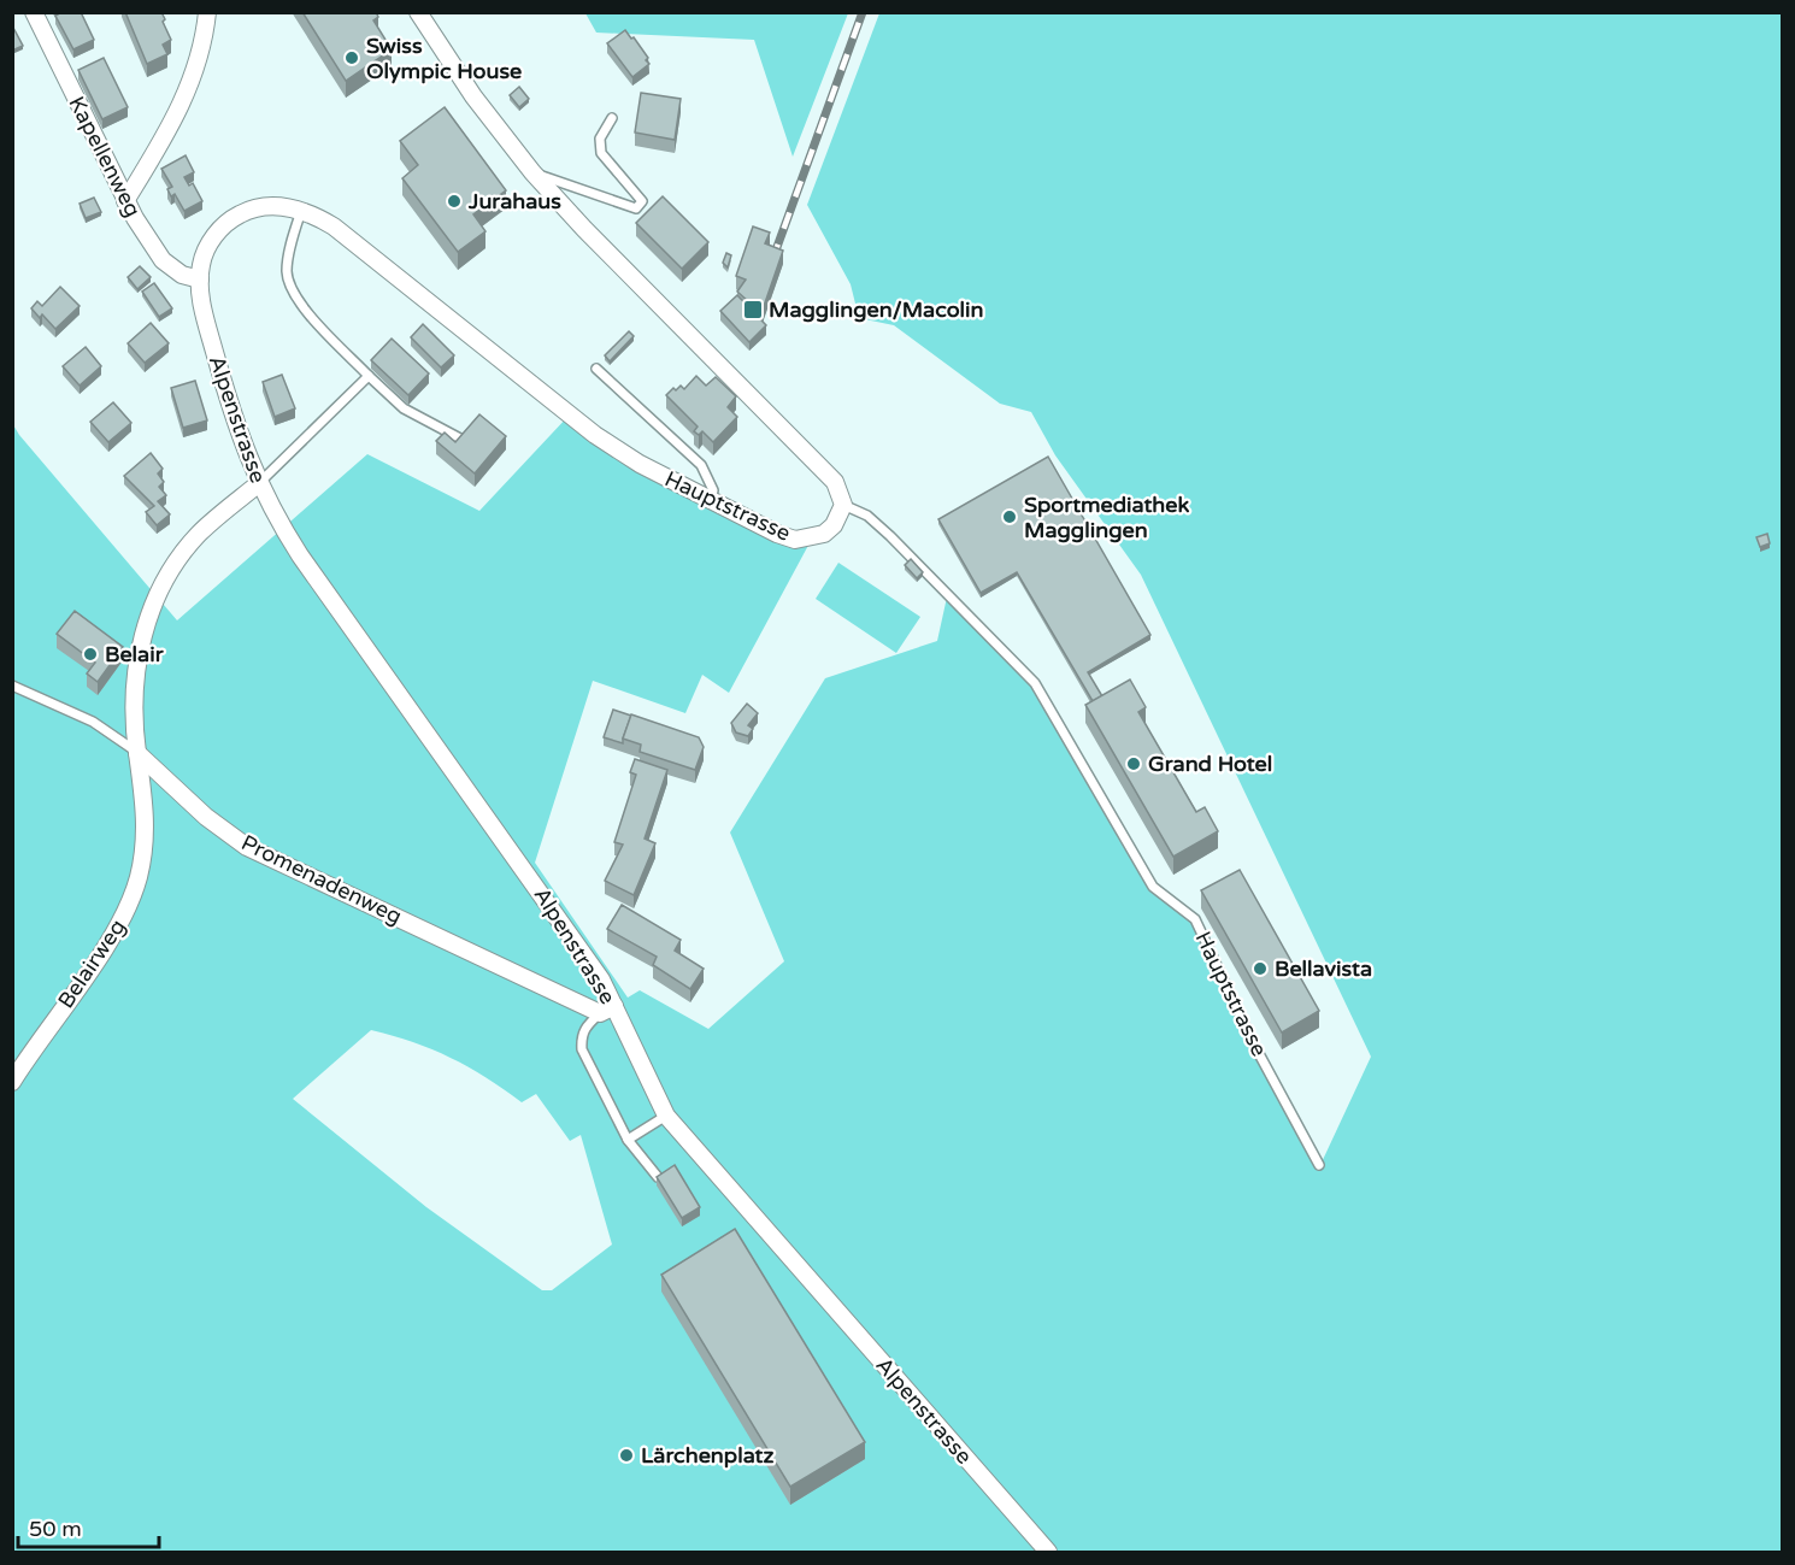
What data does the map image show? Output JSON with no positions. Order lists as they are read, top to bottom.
{
  "streets": {
    "street": [
      "Kapellenweg",
      "Alpenstrasse",
      "Hauptstrasse",
      "Promenadenweg",
      "Belairweg"
    ]
  },
  "crossings": [
    ["Kapellenweg", "Alpenstrasse"],
    ["Kapellenweg", "Hauptstrasse"],
    ["Alpenstrasse", "Hauptstrasse"],
    ["Alpenstrasse", "Promenadenweg"],
    ["Alpenstrasse", "Belairweg"],
    ["Promenadenweg", "Belairweg"]
  ],
  "places": {
    "other": [
      "Swiss Olympic House",
      "Jurahaus",
      "Sportmediathek Magglingen",
      "Belair",
      "Grand Hotel",
      "Bellavista",
      "Lärchenplatz"
    ],
    "transit": ["Magglingen/Macolin"]
  },
  "scale_bar": "50 m"
}
